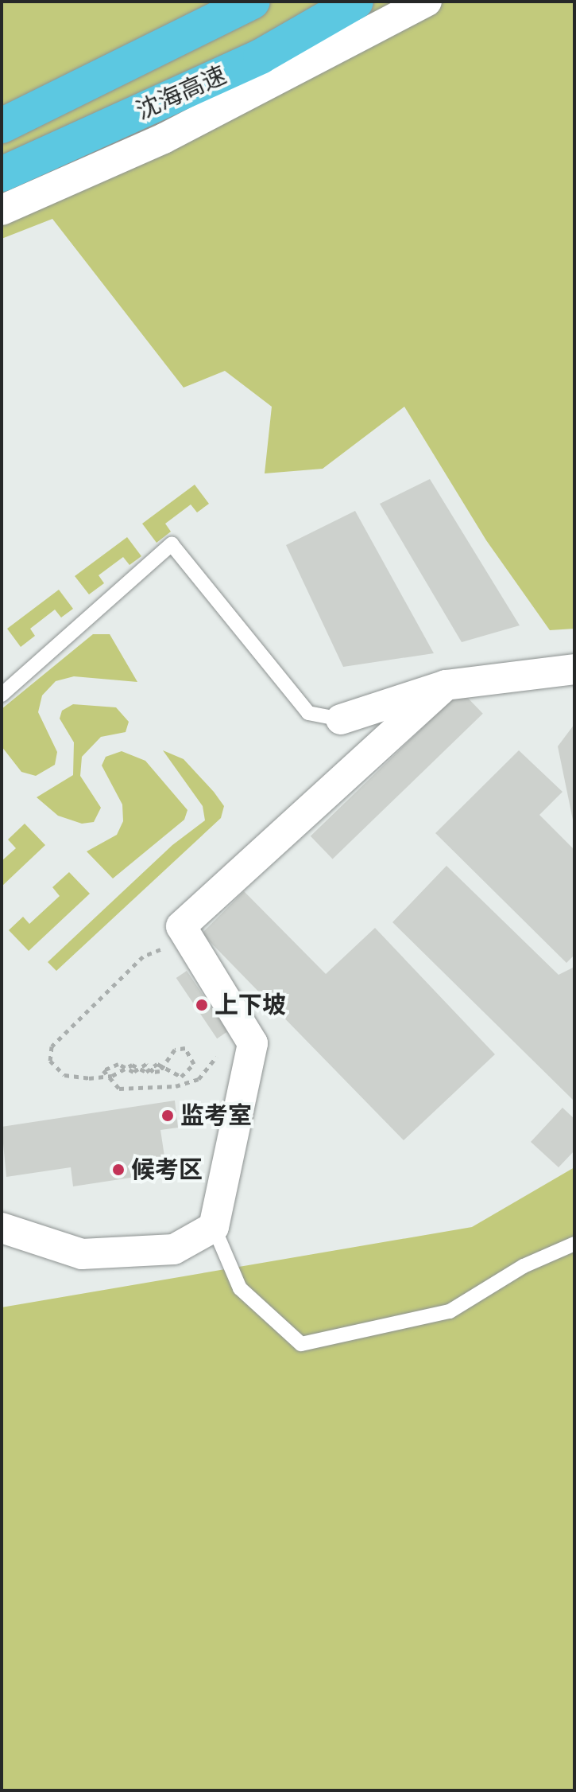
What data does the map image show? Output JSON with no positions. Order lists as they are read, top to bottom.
{
  "streets": {
    "highway": ["沈海高速"]
  },
  "places": ["上下坡", "监考室", "候考区"]
}
